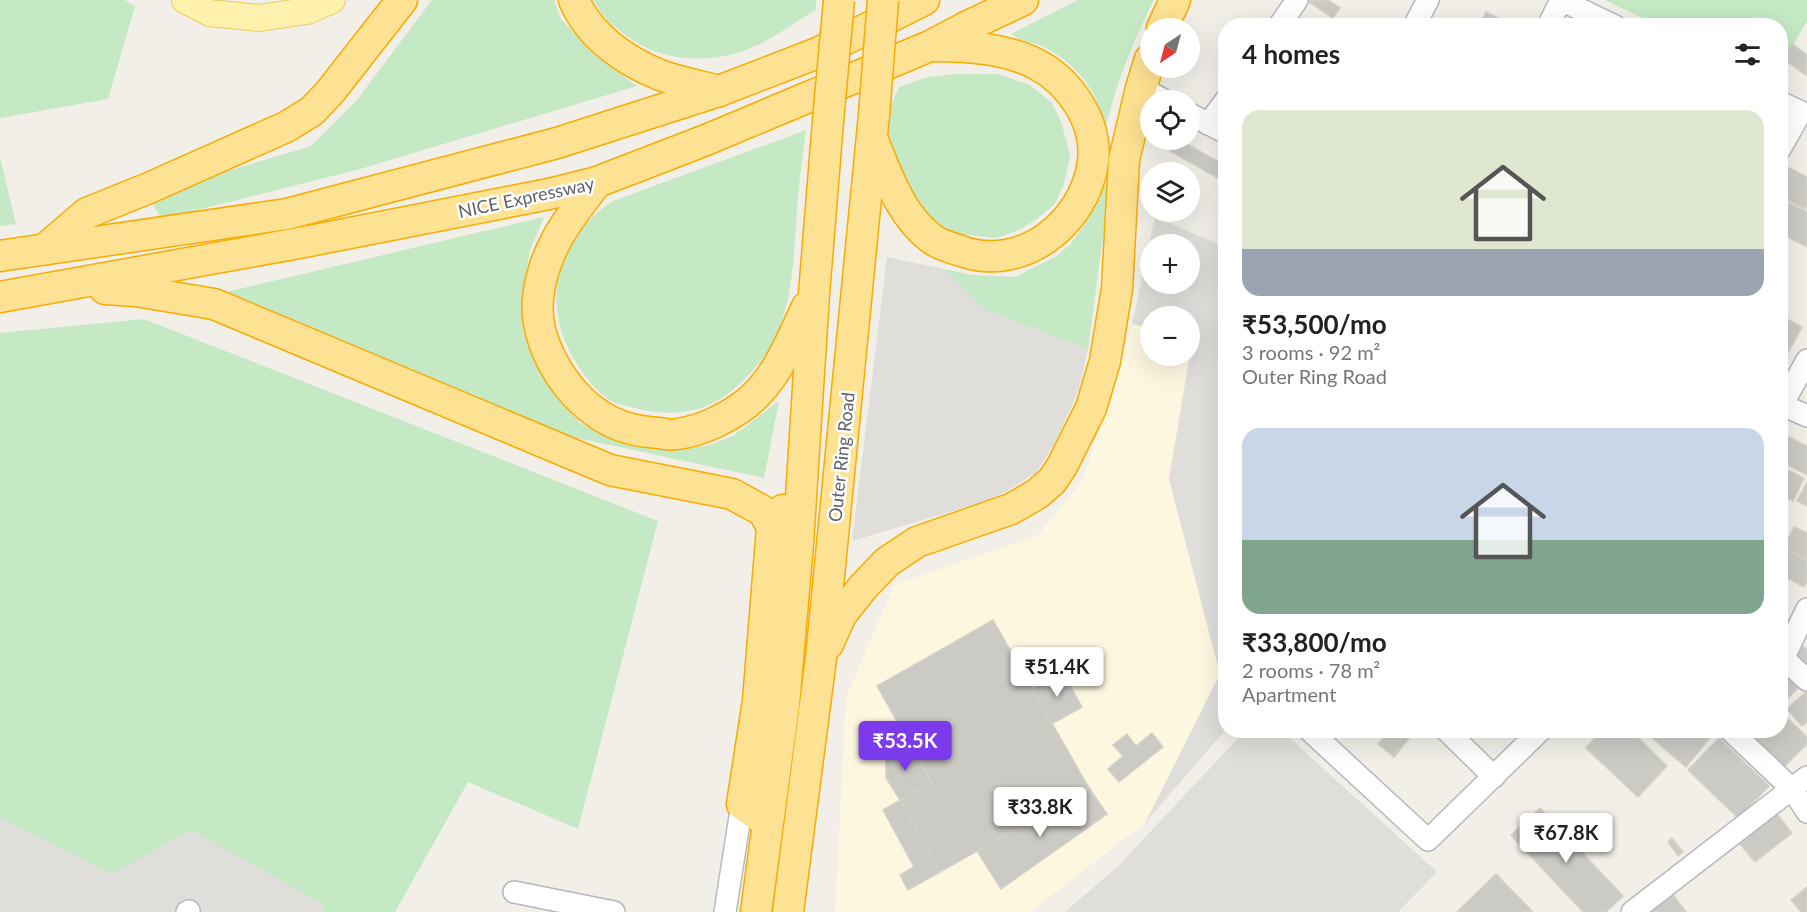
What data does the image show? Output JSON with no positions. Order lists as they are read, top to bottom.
{
  "streets": {
    "highway": ["NICE Expressway", "Outer Ring Road"]
  },
  "north": "bottom left",
  "page": {
    "map_buttons": ["+", "−"],
    "heading": "4 homes",
    "list": [
      {
        "name": "₹53,500/mo",
        "note": "3 rooms · 92 m² · Outer Ring Road"
      },
      {
        "name": "₹33,800/mo",
        "note": "2 rooms · 78 m² · Apartment"
      }
    ],
    "price": [
      "₹51.4K",
      "₹53.5K",
      "₹33.8K",
      "₹67.8K"
    ]
  }
}
